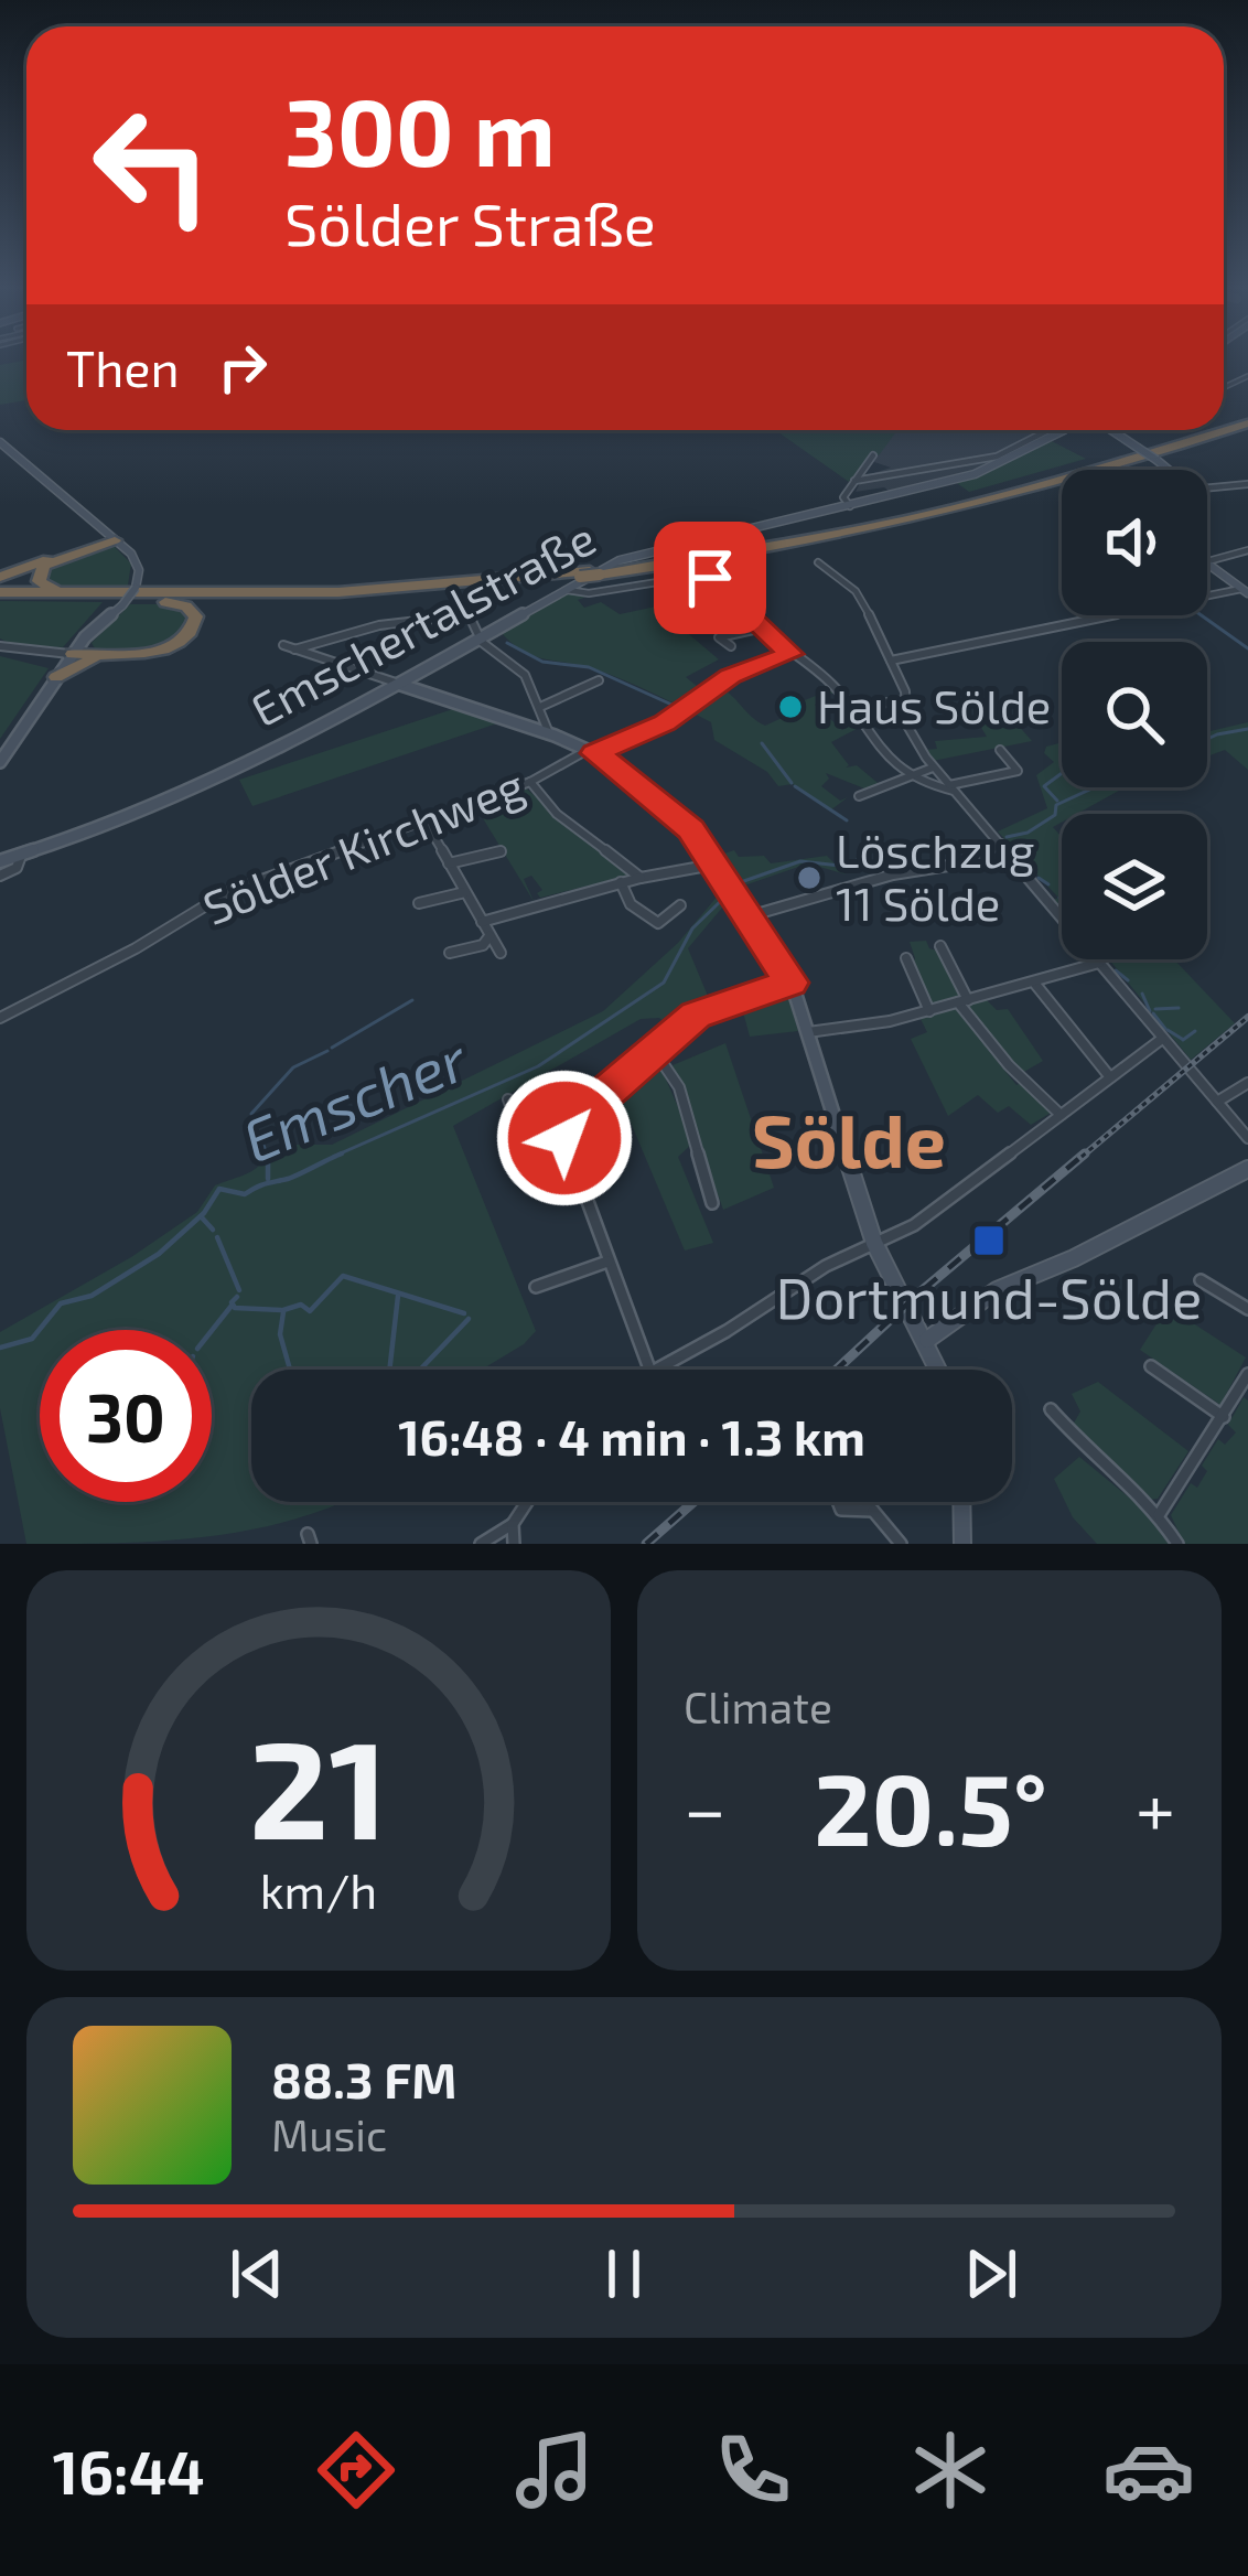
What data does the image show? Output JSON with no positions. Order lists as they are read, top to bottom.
{
  "streets": {
    "main road": ["Emschertalstraße"],
    "street": ["Sölder Kirchweg"]
  },
  "districts": ["Sölde"],
  "water": ["Emscher"],
  "places": {
    "other": ["Haus Sölde", "Löschzug 11 Sölde"],
    "transit": ["Dortmund-Sölde"]
  },
  "page": {
    "turn": ["300 m", "Sölder Straße"],
    "then": "Then",
    "limit": "30",
    "trip": "16:48 · 4 min · 1.3 km",
    "tile": "Climate",
    "heat": ["−", "20.5°", "+"],
    "song": ["88.3 FM", "Music"],
    "tabs": "16:44",
    "gauge": ["21", "km/h"]
  }
}
